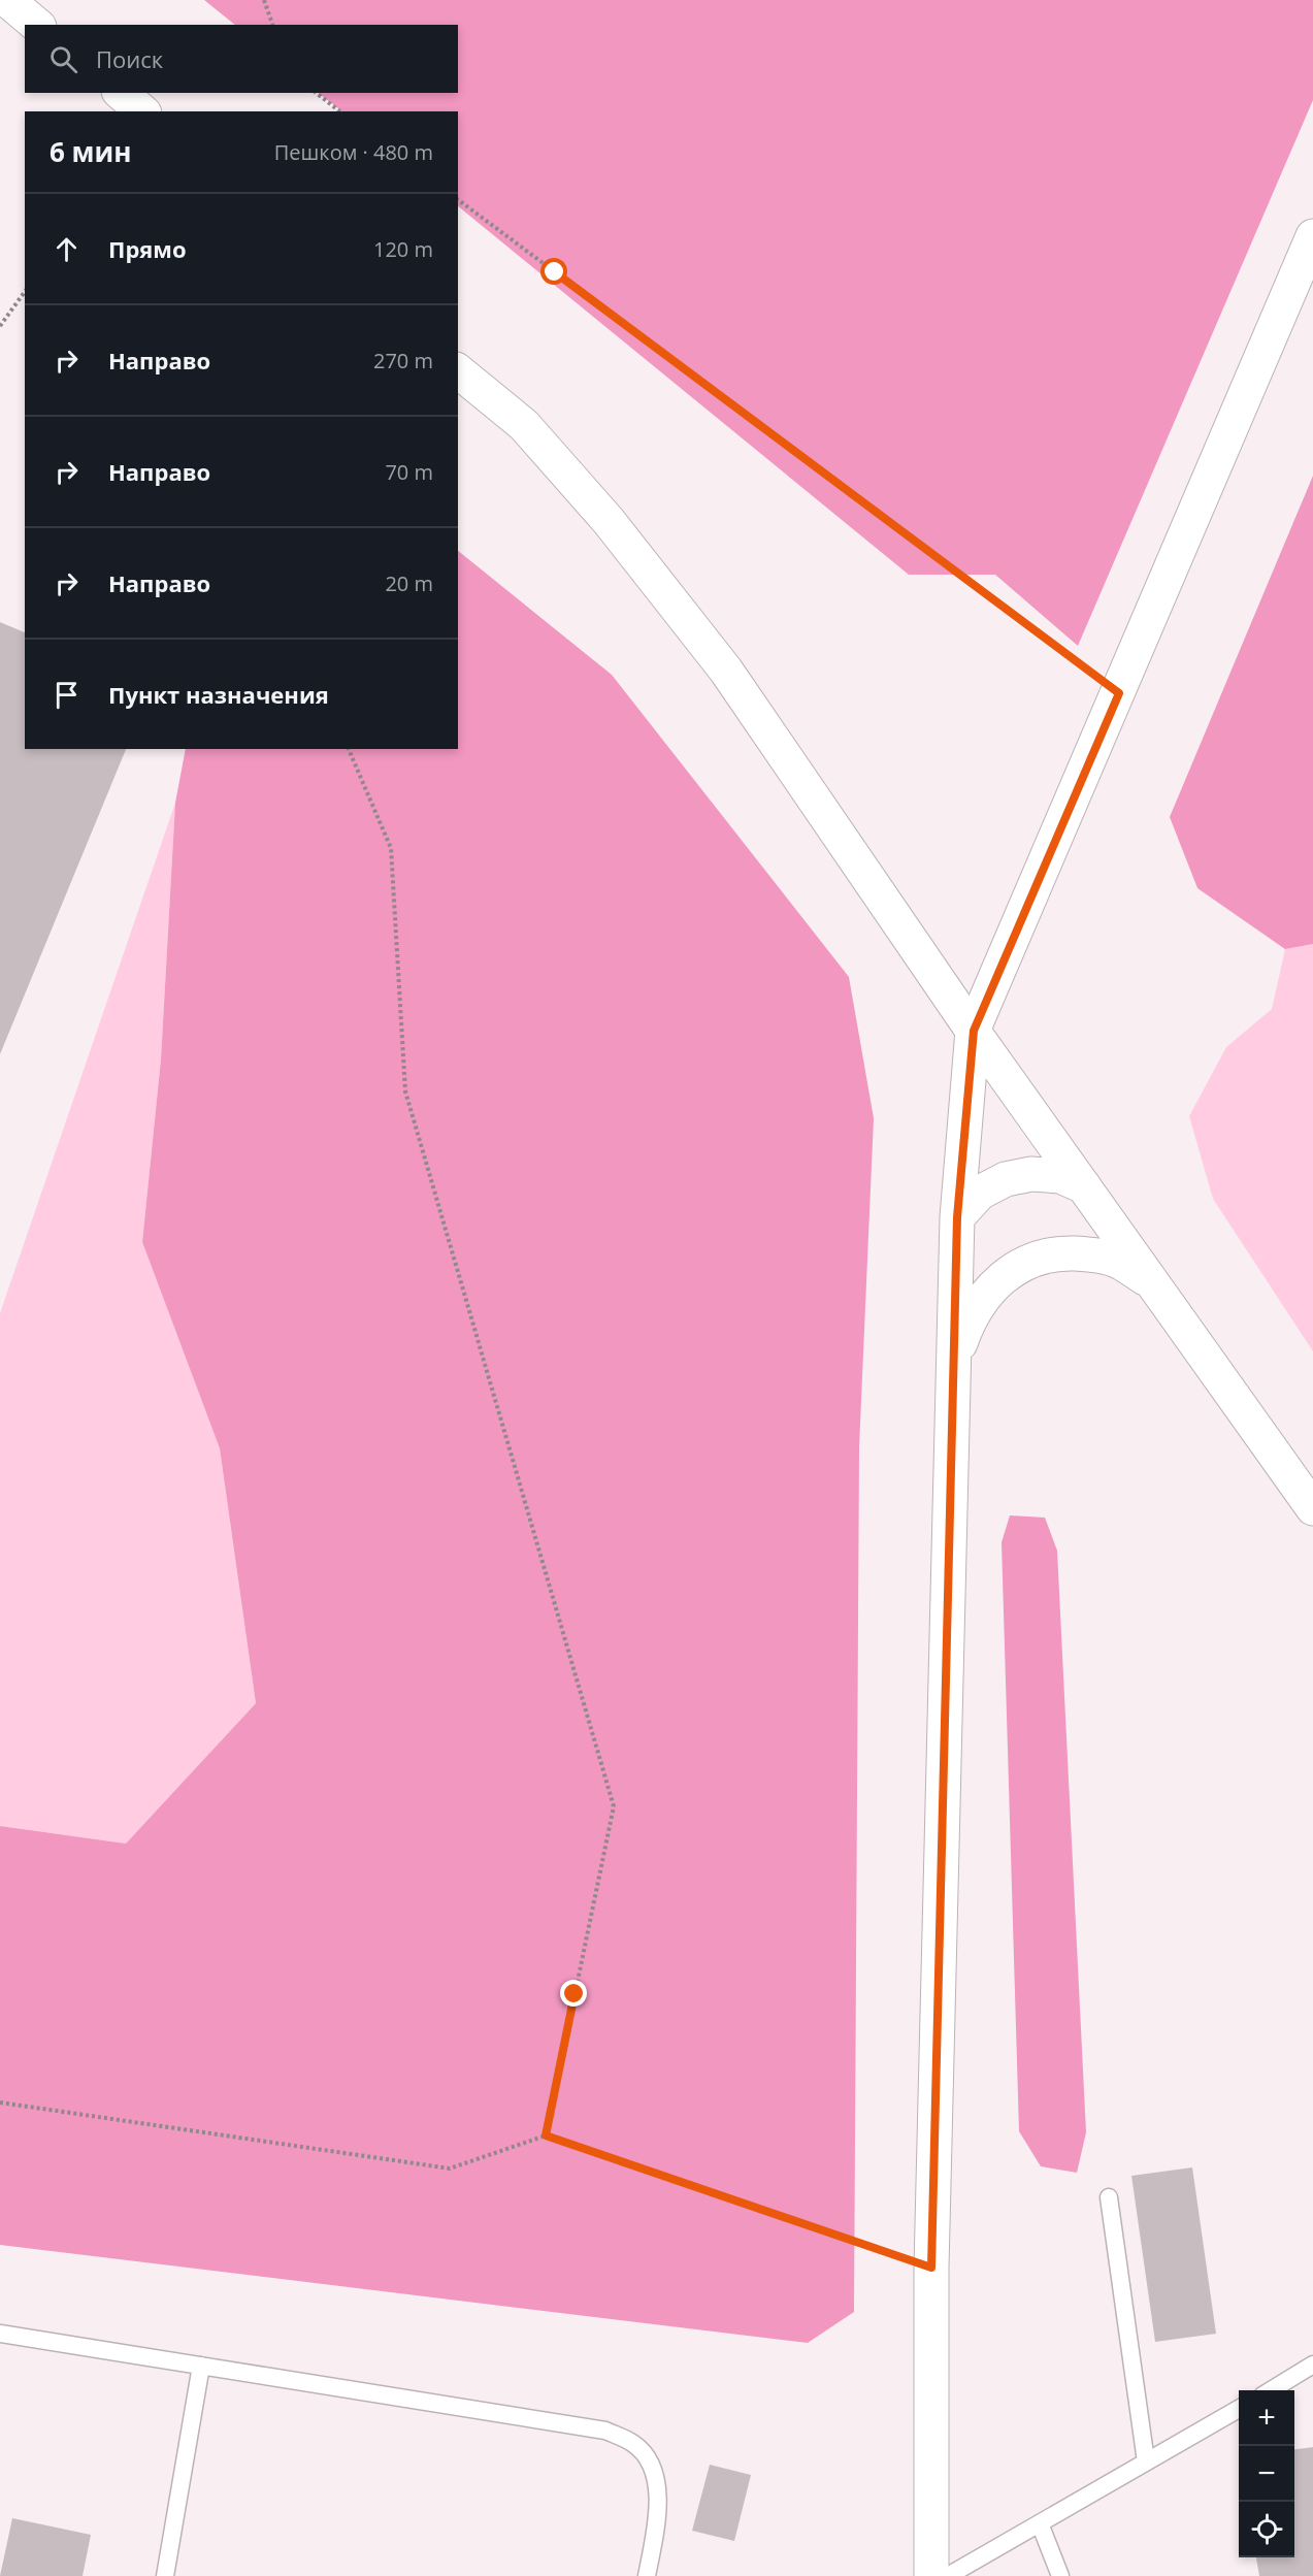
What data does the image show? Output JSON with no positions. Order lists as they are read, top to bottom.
{
  "page": {
    "search": "Поиск",
    "heading": ["6 мин", "Пешком · 480 m"],
    "list": [
      ["Прямо", "120 m"],
      ["Направо", "270 m"],
      ["Направо", "70 m"],
      ["Направо", "20 m"],
      "Пункт назначения"
    ],
    "map_buttons": ["+", "−"]
  }
}
